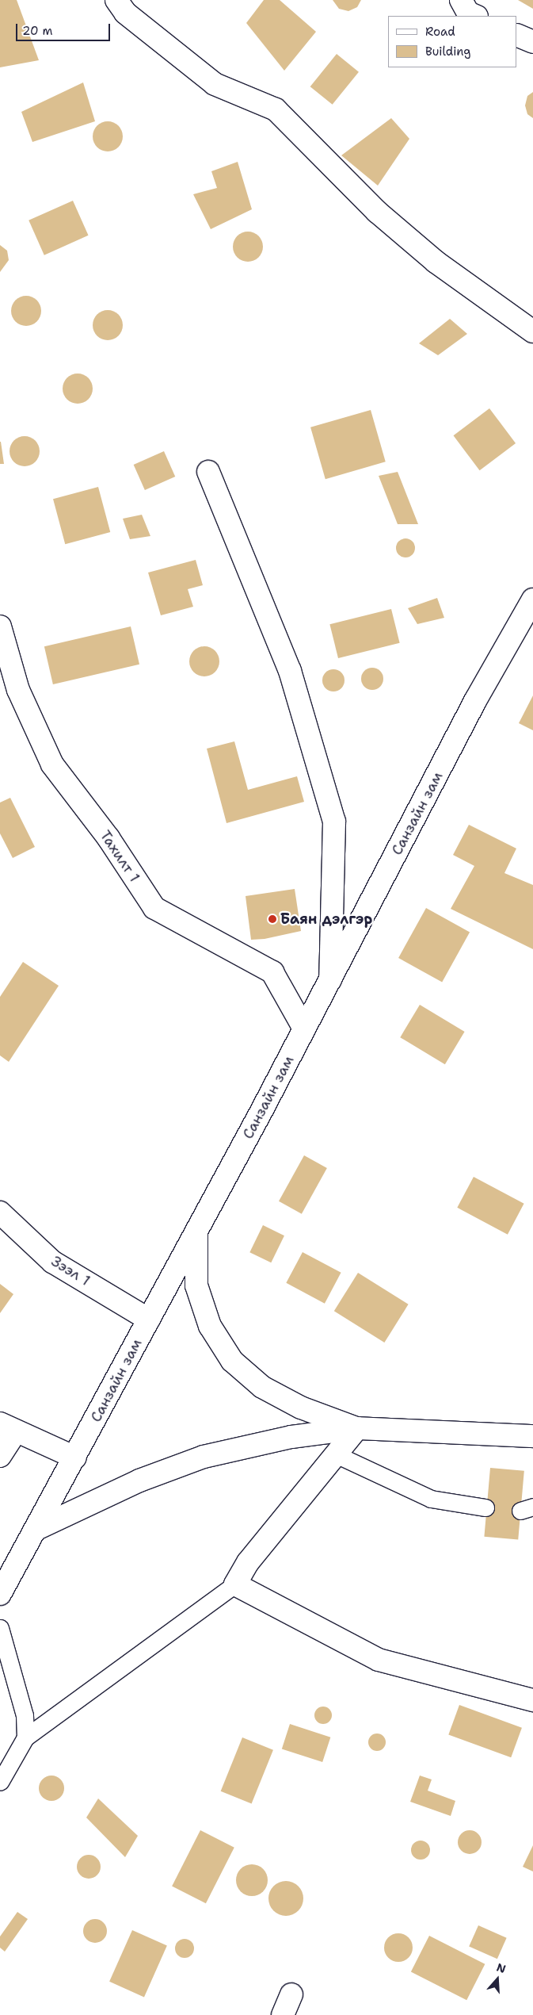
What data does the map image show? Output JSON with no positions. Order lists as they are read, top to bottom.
{
  "streets": {
    "street": ["Санзайн зам", "Тахилт 1", "Зээл 1"]
  },
  "crossings": [
    ["Санзайн зам", "Тахилт 1"],
    ["Санзайн зам", "Зээл 1"]
  ],
  "places": ["Баян дэлгэр"],
  "legend": ["Road", "Building"],
  "scale_bar": "20 m",
  "north": "top"
}
